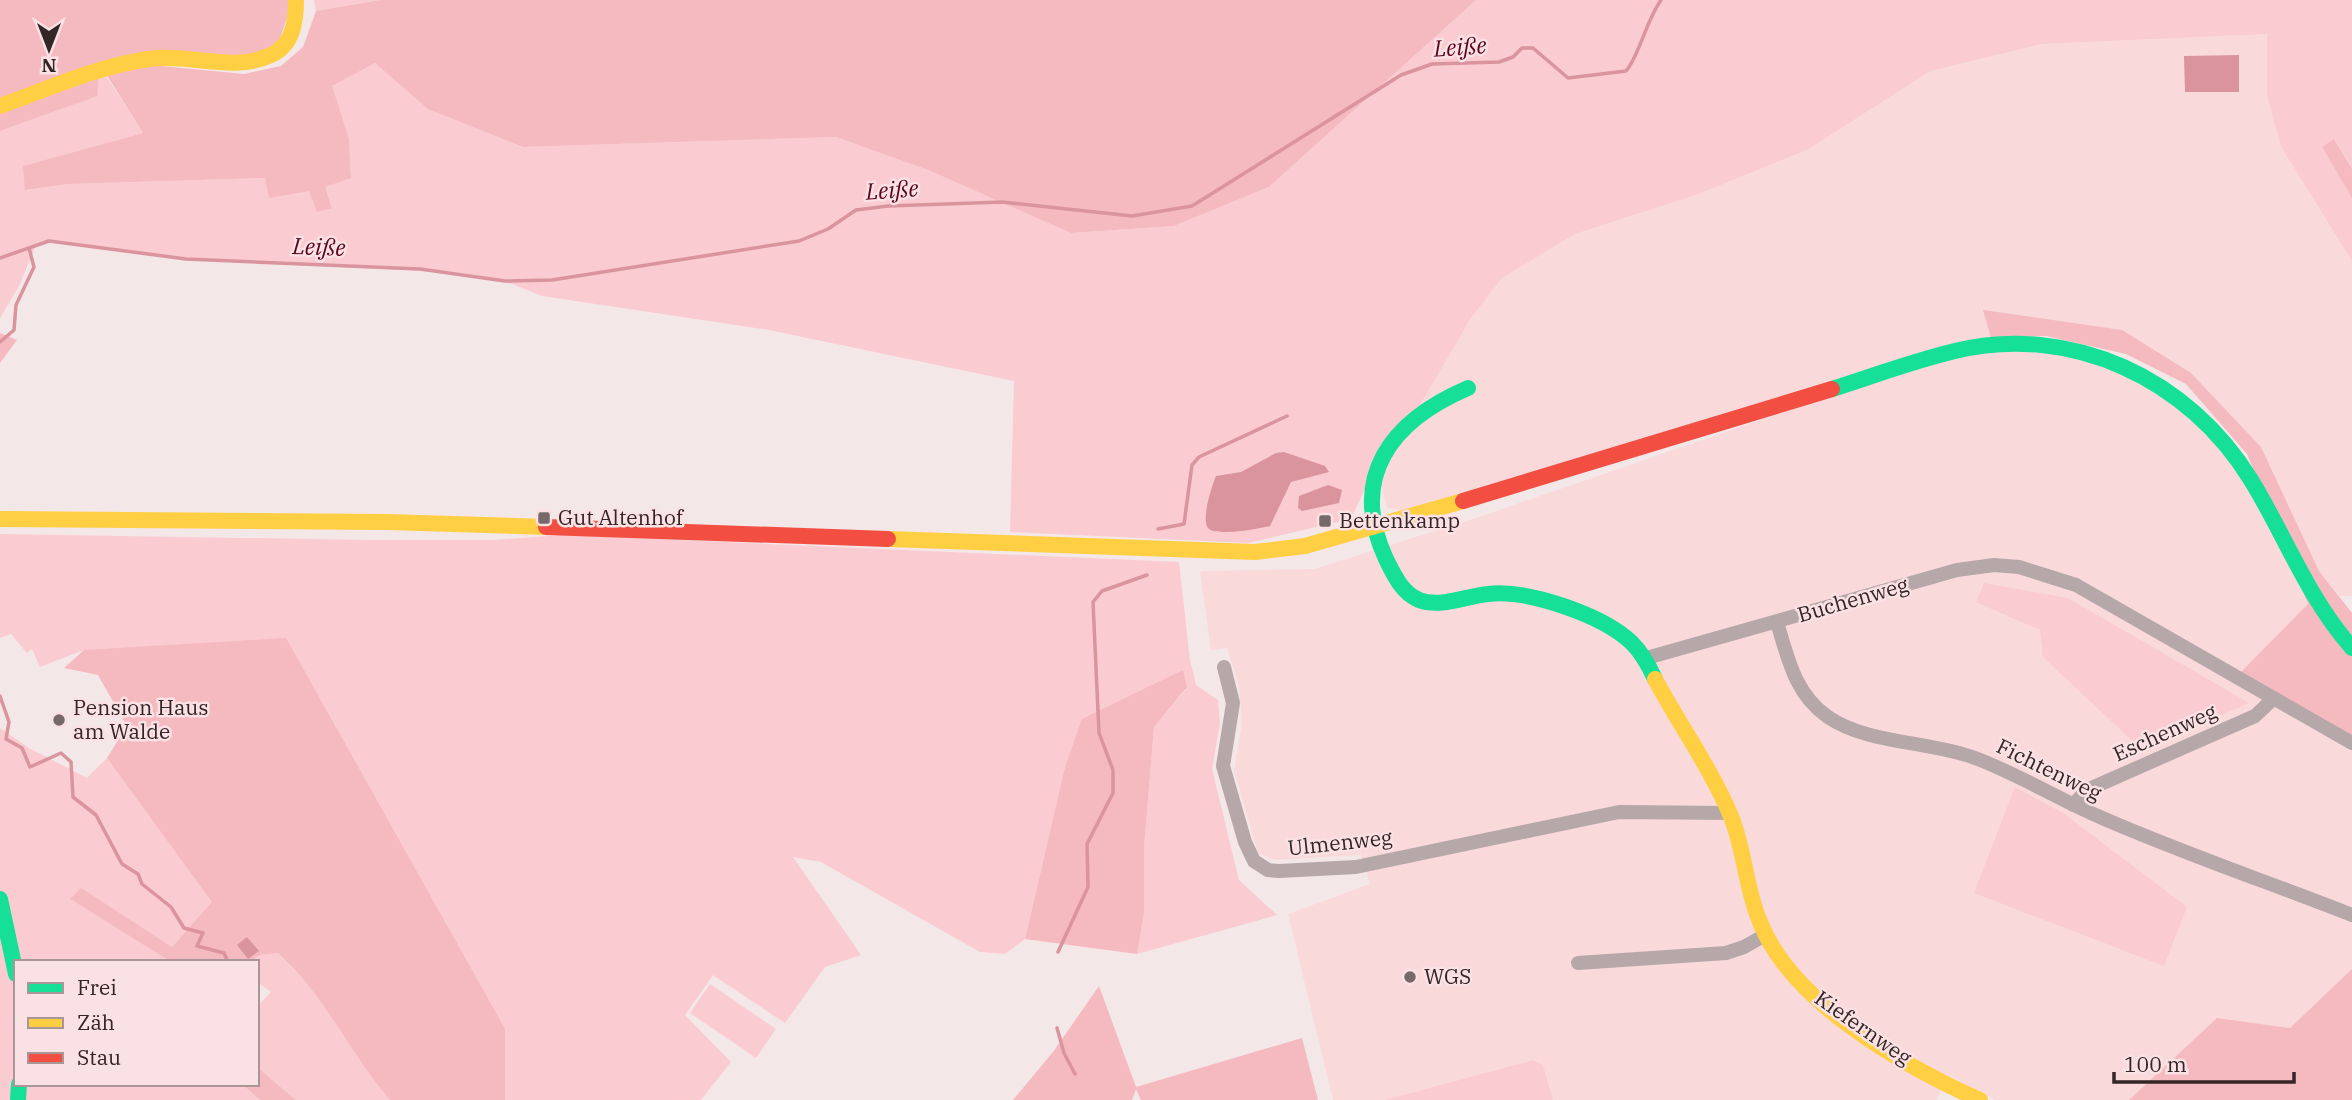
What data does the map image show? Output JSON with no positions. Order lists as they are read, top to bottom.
{
  "streets": {
    "main road": ["Kiefernweg"],
    "street": [
      "Buchenweg",
      "Eschenweg",
      "Fichtenweg",
      "Ulmenweg"
    ]
  },
  "crossings": [
    ["Buchenweg", "Eschenweg"],
    ["Buchenweg", "Fichtenweg"],
    ["Buchenweg", "Kiefernweg"],
    ["Eschenweg", "Fichtenweg"],
    ["Ulmenweg", "Kiefernweg"]
  ],
  "water": ["Leiße"],
  "places": {
    "transit": ["Gut Altenhof", "Bettenkamp"],
    "other": ["Pension Haus am Walde", "WGS"]
  },
  "legend": ["Frei", "Zäh", "Stau"],
  "scale_bar": "100 m",
  "north": "bottom"
}
